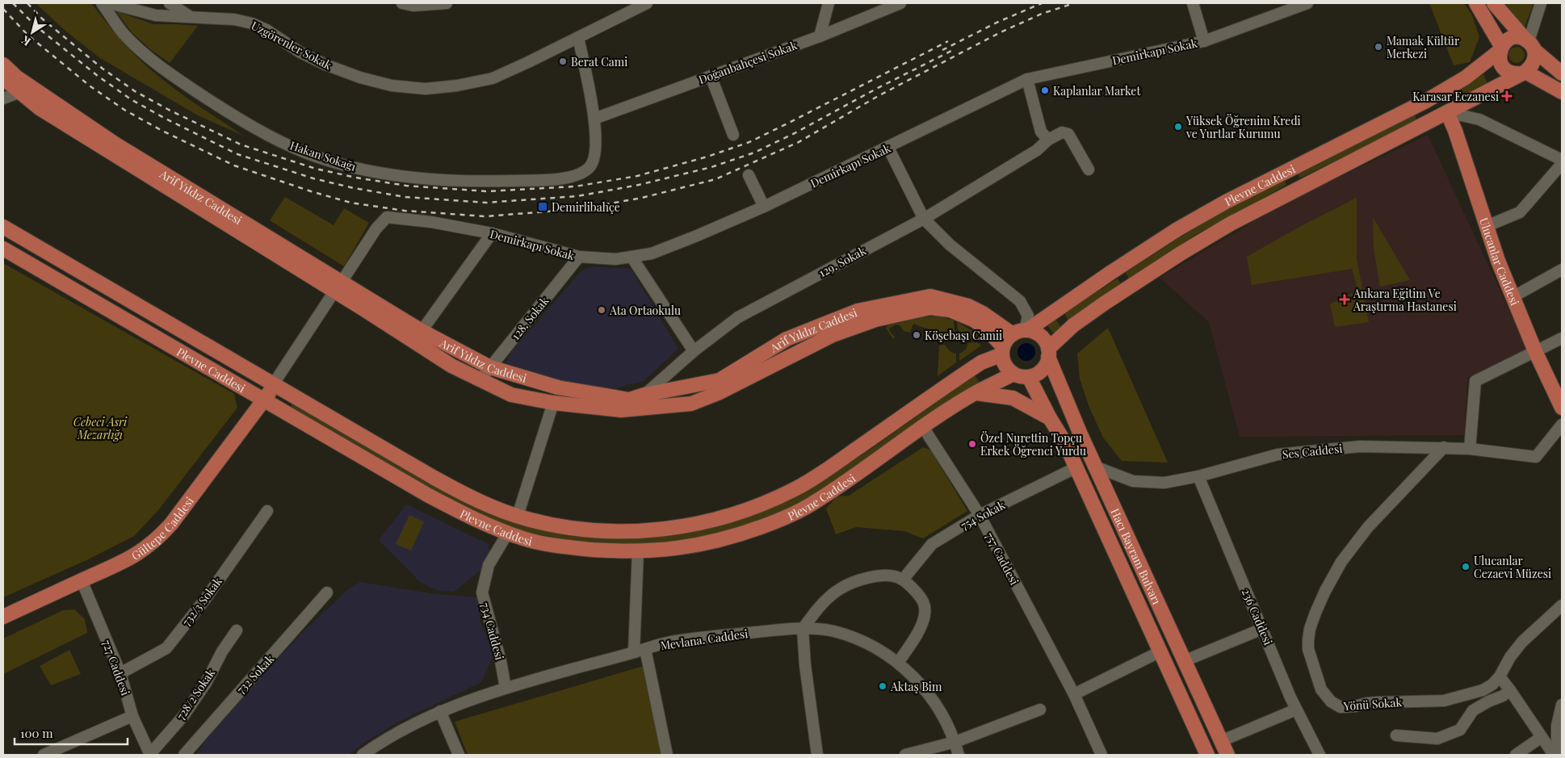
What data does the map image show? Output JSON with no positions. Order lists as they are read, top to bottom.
{
  "streets": {
    "main road": [
      "Plevne Caddesi",
      "Arif Yıldız Caddesi",
      "Ulucanlar Caddesi",
      "Gültepe Caddesi",
      "Hacı Bayram Bulvarı"
    ],
    "street": [
      "Uzgörenler Sokak",
      "Demirkapı Sokak",
      "Doğanbahçesi Sokak",
      "Hakan Sokağı",
      "129. Sokak",
      "128. Sokak",
      "Ses Caddesi",
      "754 Sokak",
      "757 Caddesi",
      "732/3 Sokak",
      "236 Caddesi",
      "734 Caddesi",
      "Mevlana. Caddesi",
      "727 Caddesi",
      "732 Sokak",
      "728/2 Sokak",
      "Yönü Sokak"
    ]
  },
  "crossings": [
    ["Demirkapı Sokak", "Arif Yıldız Caddesi"],
    ["Demirkapı Sokak", "128. Sokak"],
    ["Doğanbahçesi Sokak", "Hakan Sokağı"],
    ["Plevne Caddesi", "Arif Yıldız Caddesi"],
    ["Plevne Caddesi", "Ulucanlar Caddesi"],
    ["Plevne Caddesi", "Gültepe Caddesi"],
    ["Plevne Caddesi", "Hacı Bayram Bulvarı"],
    ["Plevne Caddesi", "757 Caddesi"],
    ["Plevne Caddesi", "734 Caddesi"],
    ["Arif Yıldız Caddesi", "129. Sokak"],
    ["Arif Yıldız Caddesi", "128. Sokak"],
    ["Arif Yıldız Caddesi", "Hacı Bayram Bulvarı"],
    ["Ses Caddesi", "Hacı Bayram Bulvarı"],
    ["Ses Caddesi", "236 Caddesi"],
    ["Ses Caddesi", "Yönü Sokak"],
    ["754 Sokak", "Hacı Bayram Bulvarı"],
    ["754 Sokak", "757 Caddesi"],
    ["Gültepe Caddesi", "727 Caddesi"],
    ["732/3 Sokak", "727 Caddesi"],
    ["734 Caddesi", "Mevlana. Caddesi"],
    ["727 Caddesi", "728/2 Sokak"]
  ],
  "parks": ["Cebeci Asri Mezarlığı"],
  "places": {
    "other": [
      "Mamak Kültür Merkezi",
      "Berat Cami",
      "Kaplanlar Market",
      "Yüksek Öğrenim Kredi ve Yurtlar Kurumu",
      "Ata Ortaokulu",
      "Köşebaşı Camii",
      "Özel Nurettin Topçu Erkek Öğrenci Yurdu",
      "Ulucanlar Cezaevi Müzesi",
      "Aktaş Bim"
    ],
    "health": ["Karasar Eczanesi", "Ankara Eğitim Ve Araştırma Hastanesi"],
    "transit": ["Demirlibahçe"]
  },
  "scale_bar": "100 m",
  "north": "bottom left"
}
